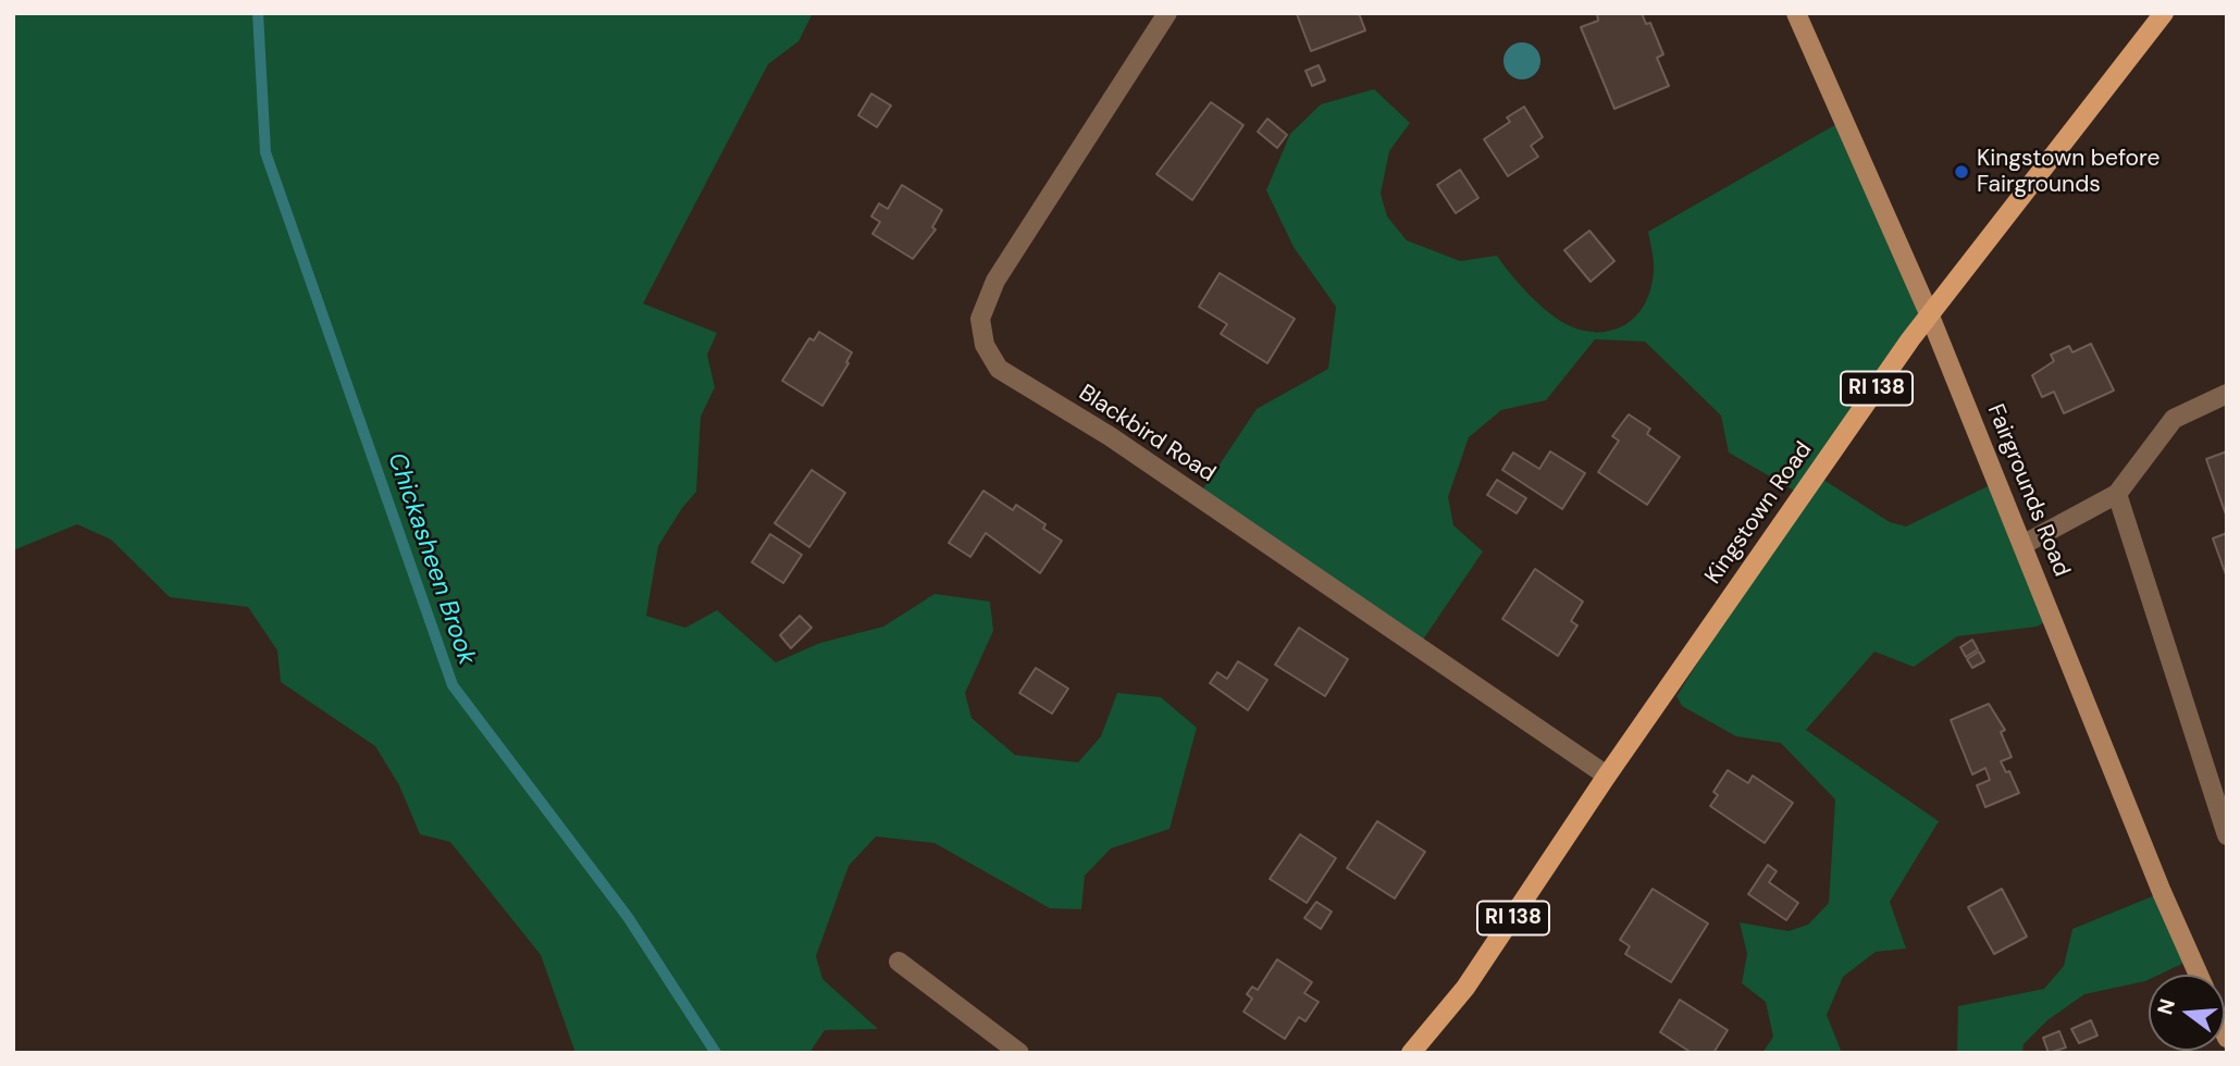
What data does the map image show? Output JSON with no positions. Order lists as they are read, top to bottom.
{
  "streets": {
    "main road": ["RI 138", "Kingstown Road"],
    "street": ["Blackbird Road", "Fairgrounds Road"]
  },
  "crossings": [
    ["Blackbird Road", "Kingstown Road"],
    ["Fairgrounds Road", "Kingstown Road"]
  ],
  "water": ["Chickasheen Brook"],
  "places": ["Kingstown before Fairgrounds"],
  "north": "left"
}
